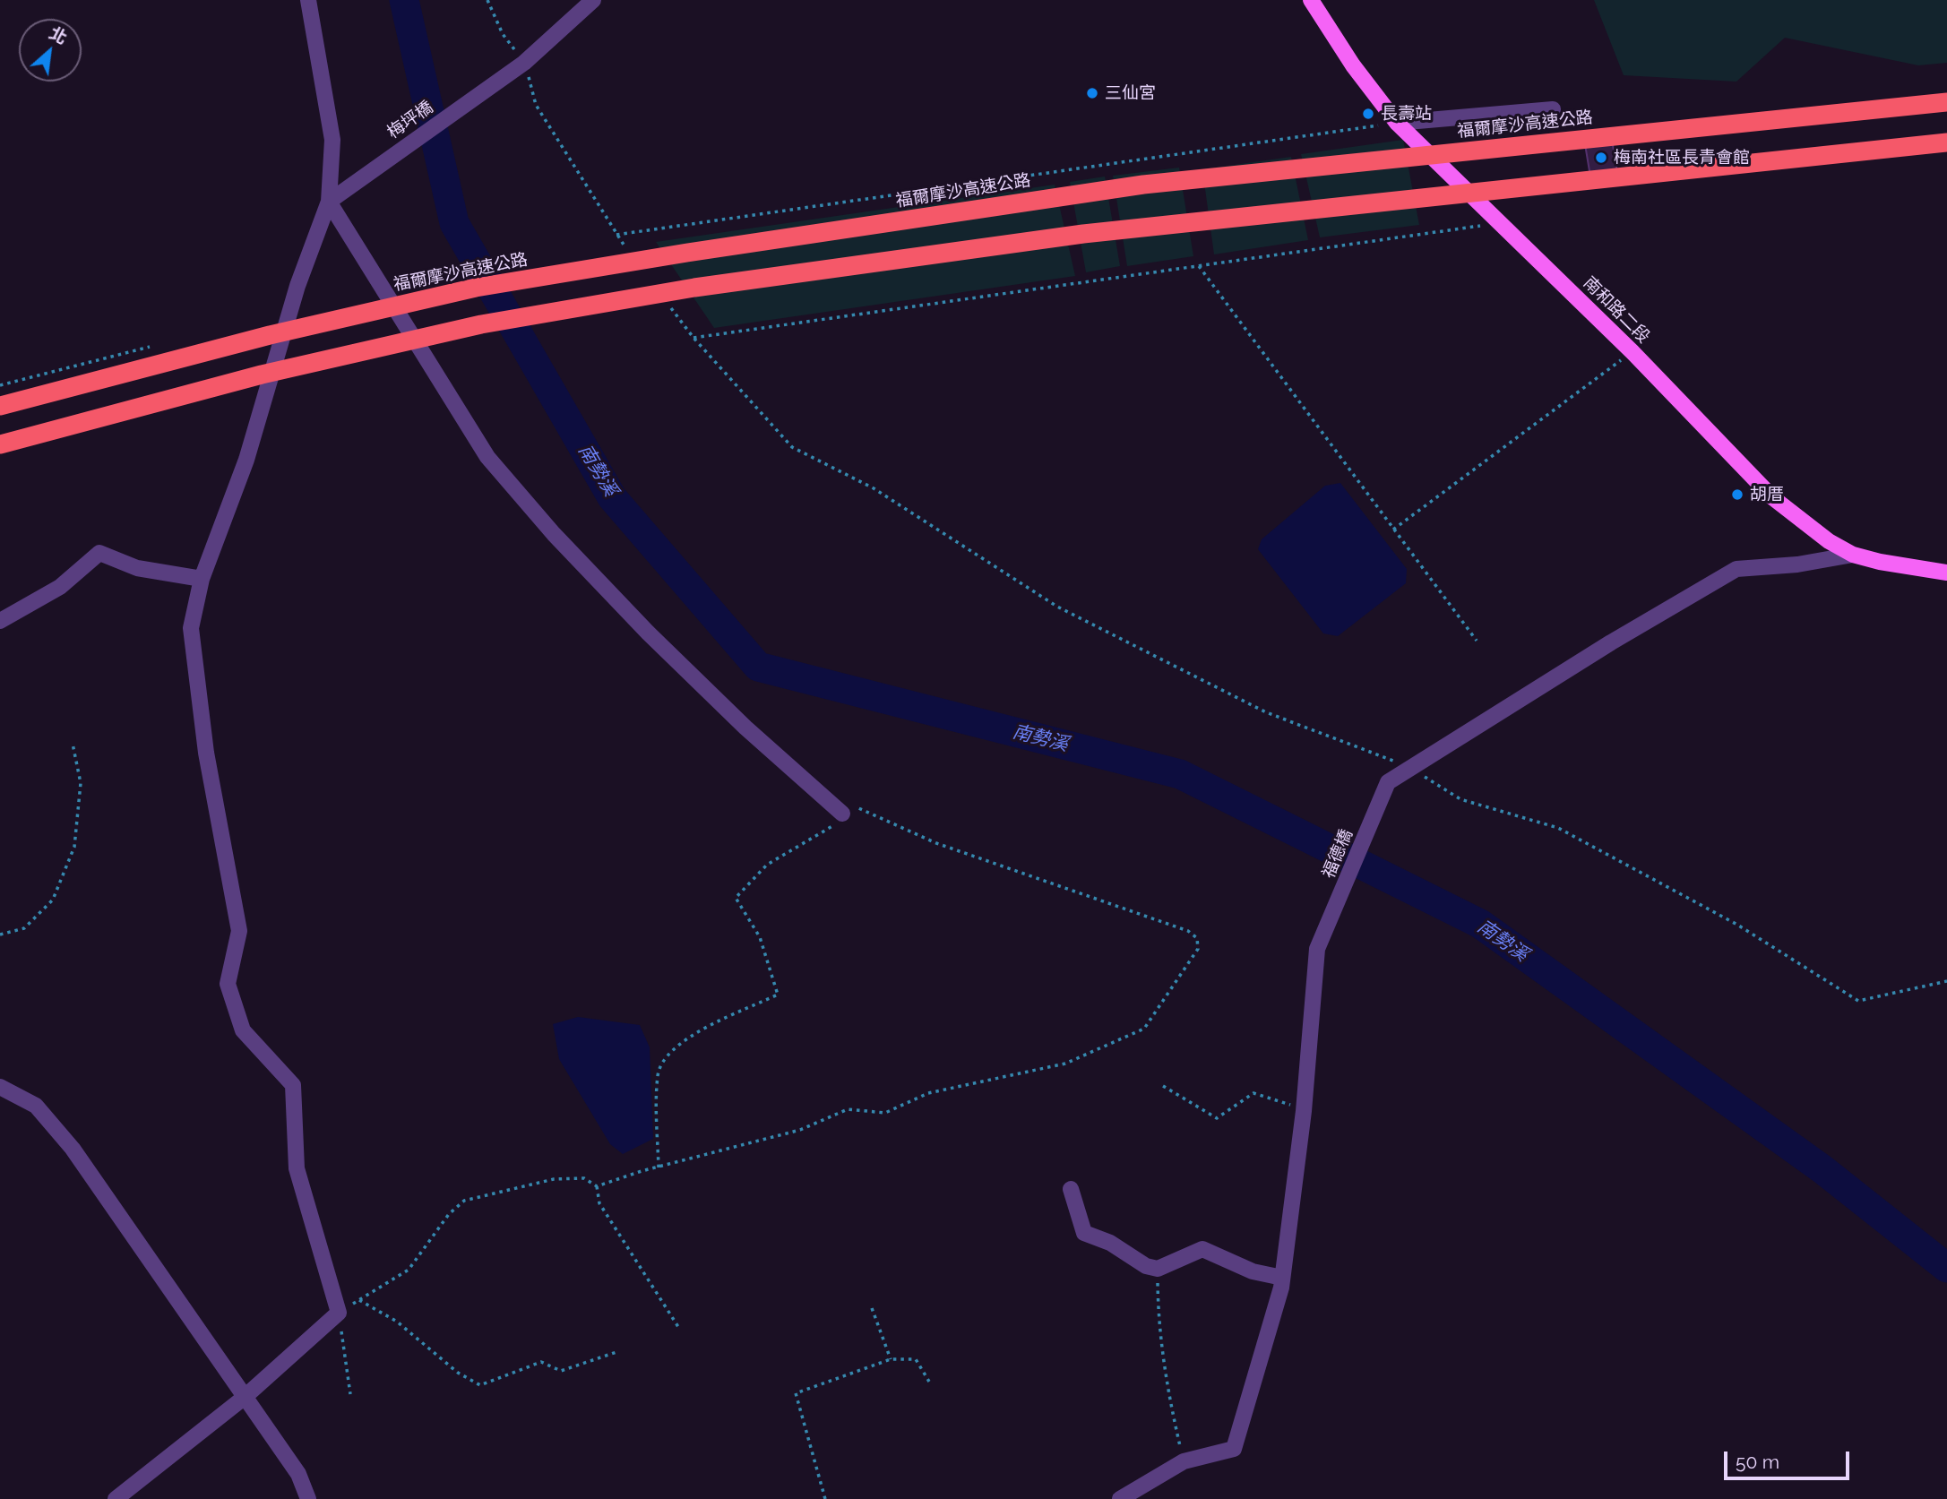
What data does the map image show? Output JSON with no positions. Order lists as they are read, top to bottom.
{
  "streets": {
    "highway": ["福爾摩沙高速公路"],
    "main road": ["南和路二段"],
    "street": ["梅坪橋", "福德橋"]
  },
  "crossings": [
    ["南和路二段", "福德橋"]
  ],
  "water": ["南勢溪"],
  "places": [
    "三仙宮",
    "長壽站",
    "梅南社區長青會館",
    "胡厝"
  ],
  "scale_bar": "50 m",
  "north": "top right"
}
